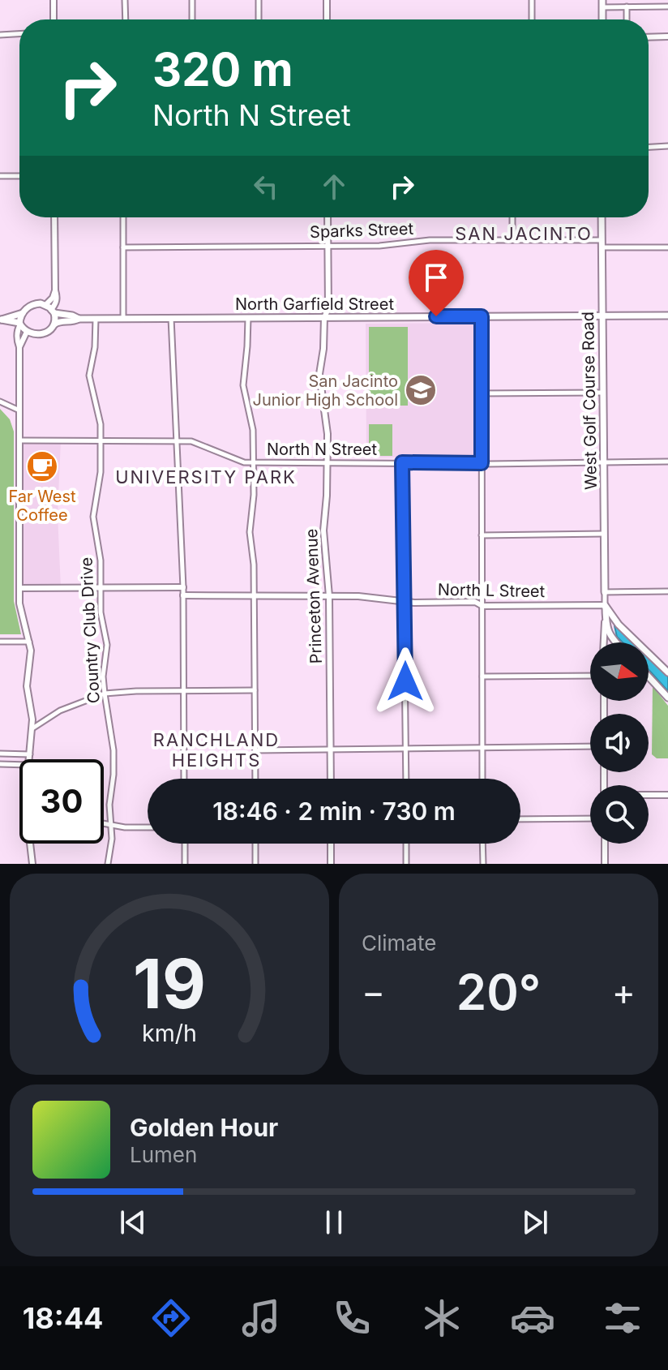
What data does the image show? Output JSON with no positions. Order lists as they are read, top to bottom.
{
  "streets": {
    "main road": ["North Garfield Street", "West Golf Course Road"],
    "street": [
      "Sparks Street",
      "North N Street",
      "North L Street",
      "Princeton Avenue",
      "Country Club Drive"
    ]
  },
  "crossings": [
    ["Sparks Street", "West Golf Course Road"],
    ["Sparks Street", "Princeton Avenue"],
    ["North Garfield Street", "West Golf Course Road"],
    ["North Garfield Street", "Princeton Avenue"],
    ["North Garfield Street", "Country Club Drive"],
    ["West Golf Course Road", "North N Street"],
    ["North N Street", "Princeton Avenue"],
    ["North N Street", "Country Club Drive"],
    ["North L Street", "Princeton Avenue"]
  ],
  "districts": ["SAN JACINTO", "UNIVERSITY PARK", "RANCHLAND HEIGHTS"],
  "places": {
    "school or university": ["San Jacinto Junior High School"],
    "cafe": ["Far West Coffee"]
  },
  "north": "right",
  "page": {
    "turn": ["320 m", "North N Street"],
    "limit": "30",
    "trip": "18:46 · 2 min · 730 m",
    "tile": "Climate",
    "heat": ["−", "20°", "+"],
    "song": ["Golden Hour", "Lumen"],
    "tabs": "18:44",
    "gauge": ["19", "km/h"]
  }
}
